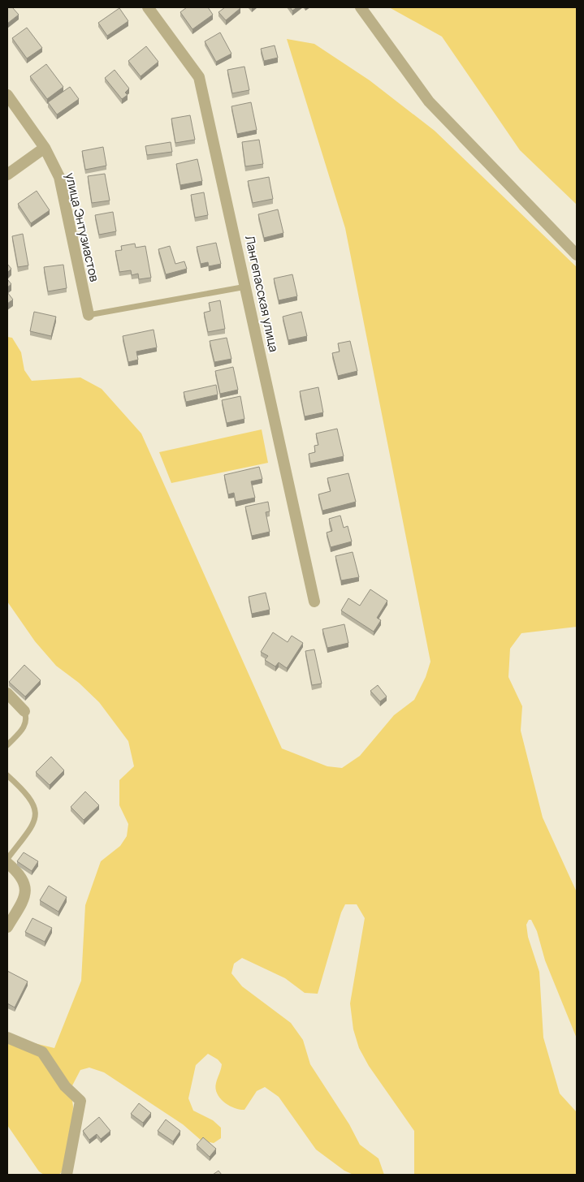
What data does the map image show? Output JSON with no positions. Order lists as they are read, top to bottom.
{
  "streets": {
    "street": ["улица Энтузиастов", "Лангепасская улица"]
  }
}
